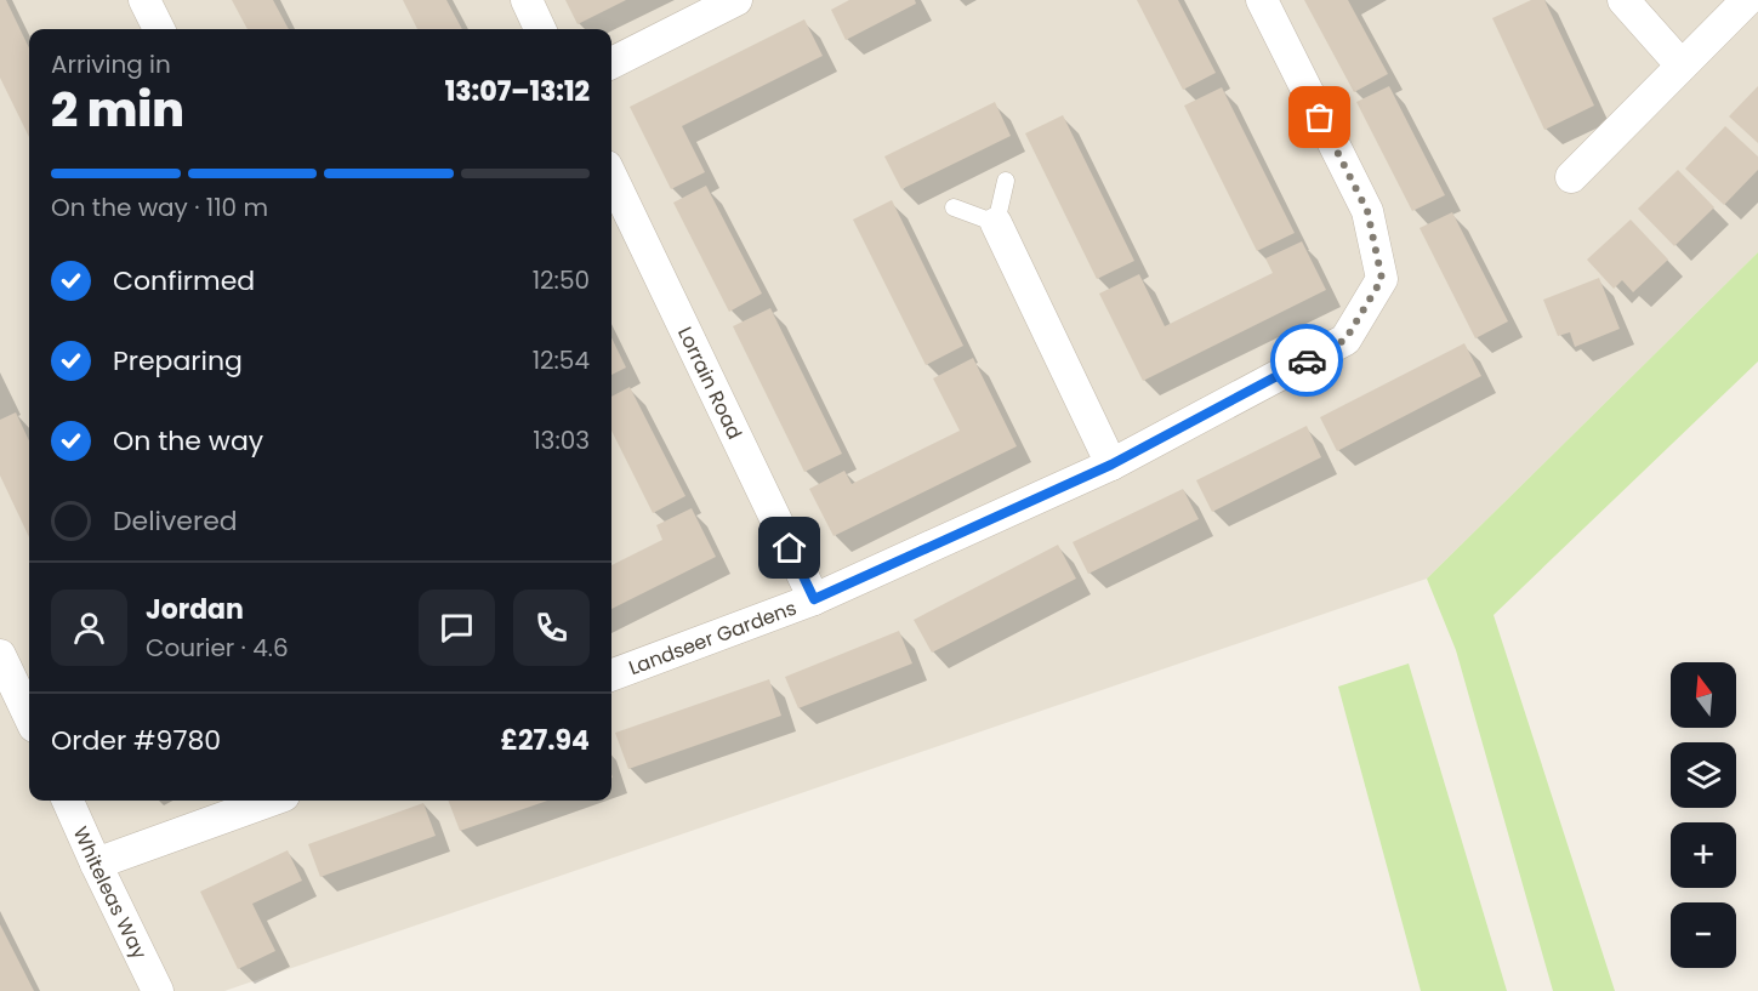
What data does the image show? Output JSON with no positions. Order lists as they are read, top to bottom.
{
  "streets": {
    "street": ["Lorrain Road", "Landseer Gardens", "Whiteleas Way"]
  },
  "crossings": [
    ["Lorrain Road", "Landseer Gardens"]
  ],
  "north": "top",
  "page": {
    "heading": ["2 min", "Arriving in", "13:07–13:12"],
    "panel": [
      "Jordan",
      "Courier · 4.6",
      "Order #9780",
      "£27.94"
    ],
    "bar": "On the way · 110 m",
    "list": [
      ["Confirmed", "12:50"],
      ["Preparing", "12:54"],
      ["On the way", "13:03"],
      "Delivered"
    ],
    "map_buttons": ["+", "−"]
  }
}
